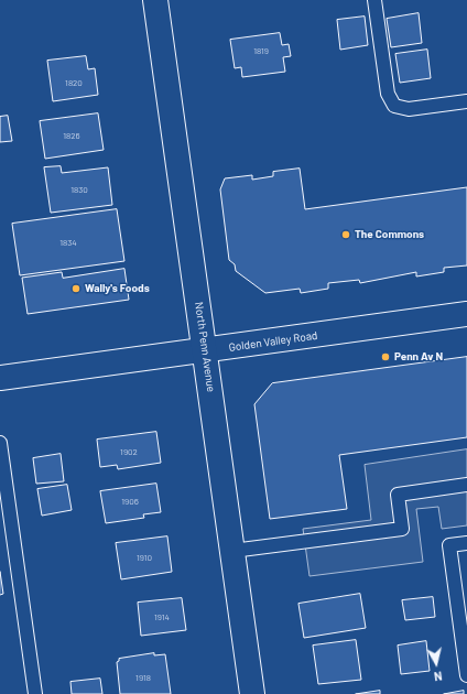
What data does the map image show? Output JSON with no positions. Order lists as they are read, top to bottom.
{
  "streets": {
    "main road": ["Golden Valley Road", "North Penn Avenue"]
  },
  "crossings": [
    ["Golden Valley Road", "North Penn Avenue"]
  ],
  "places": ["The Commons", "Wally's Foods", "Penn Av N"],
  "house_numbers": [
    "1819",
    "1820",
    "1826",
    "1830",
    "1834",
    "1902",
    "1906",
    "1910",
    "1914",
    "1918"
  ],
  "north": "bottom"
}
